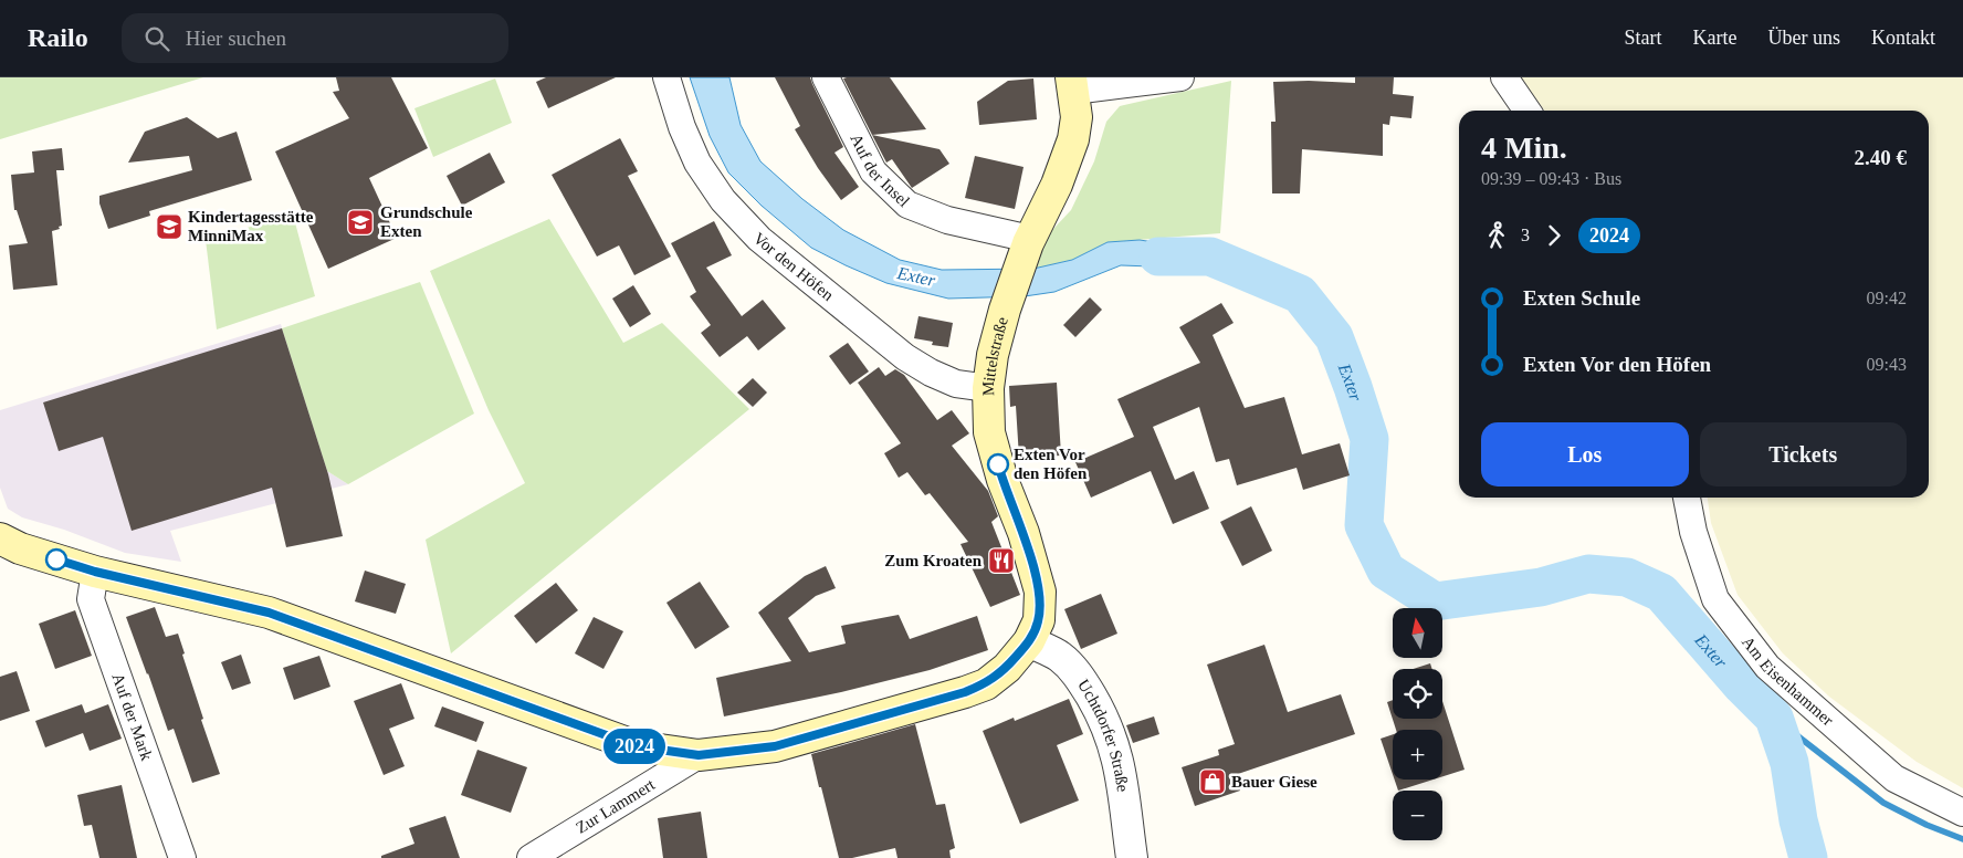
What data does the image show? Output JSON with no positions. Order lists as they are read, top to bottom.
{
  "streets": {
    "main road": ["Mittelstraße"],
    "street": [
      "Auf der Insel",
      "Vor den Höfen",
      "Am Eisenhammer",
      "Auf der Mark",
      "Uchtdorfer Straße",
      "Zur Lammert"
    ]
  },
  "crossings": [
    ["Auf der Insel", "Mittelstraße"],
    ["Vor den Höfen", "Mittelstraße"],
    ["Mittelstraße", "Auf der Mark"],
    ["Mittelstraße", "Uchtdorfer Straße"],
    ["Mittelstraße", "Zur Lammert"]
  ],
  "water": ["Exter"],
  "places": {
    "school or university": ["Grundschule Exten", "Kindertagesstätte MinniMax"],
    "other": ["Exten Vor den Höfen"],
    "restaurant": ["Zum Kroaten"],
    "shop": ["Bauer Giese"]
  },
  "lines": ["bus line 2024"],
  "north": "top",
  "page": {
    "header": "Railo",
    "search": "Hier suchen",
    "nav": [
      "Start",
      "Karte",
      "Über uns",
      "Kontakt"
    ],
    "on_map": "2024",
    "heading": ["4 Min.", "09:39 – 09:43 · Bus", "2.40 €"],
    "legs": ["3", "2024"],
    "list": [
      {
        "name": "Exten Schule",
        "value": "09:42"
      },
      {
        "name": "Exten Vor den Höfen",
        "value": "09:43"
      }
    ],
    "buttons": ["Los", "Tickets"],
    "map_buttons": ["+", "−"]
  }
}
